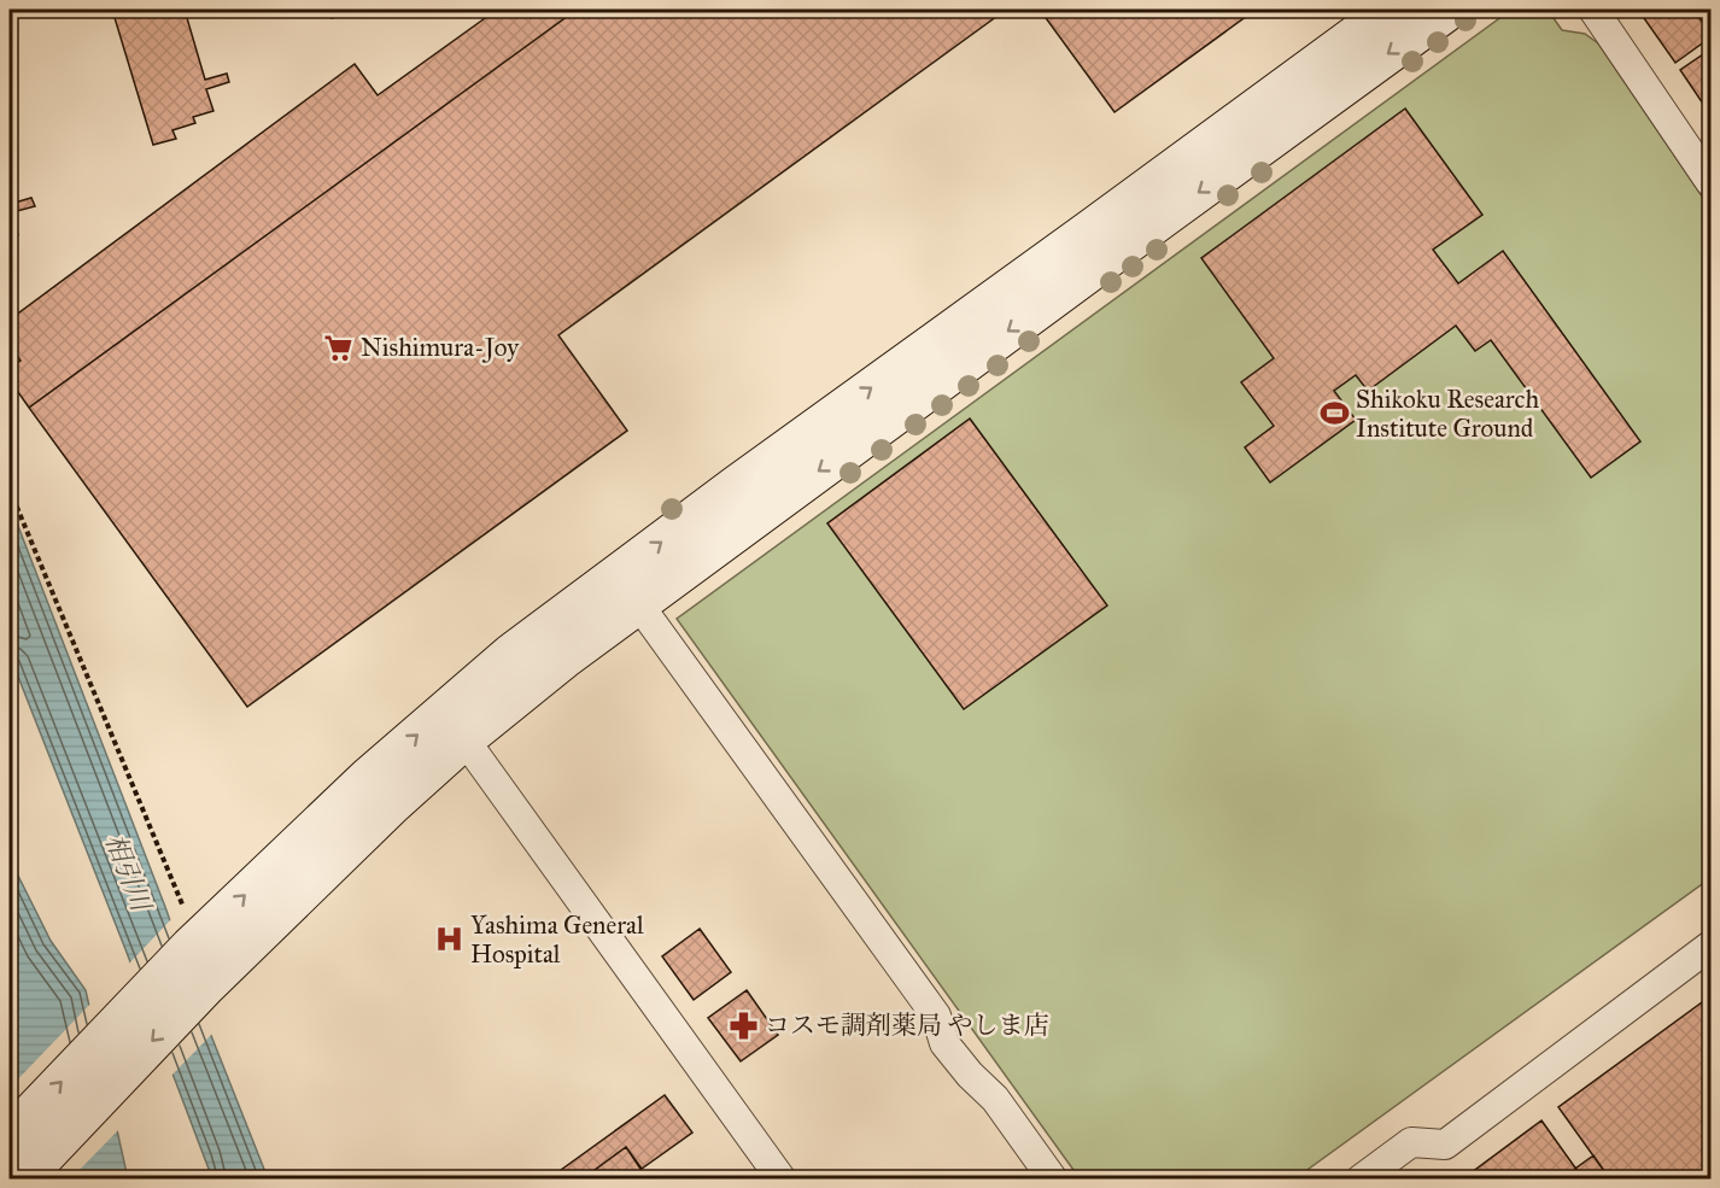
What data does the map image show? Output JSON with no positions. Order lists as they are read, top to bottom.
{
  "water": ["相引川"],
  "places": {
    "supermarket": ["Nishimura-Joy"],
    "sports": ["Shikoku Research Institute Ground"],
    "hospital": ["Yashima General Hospital"],
    "pharmacy": ["コスモ調剤薬局 やしま店"]
  }
}
